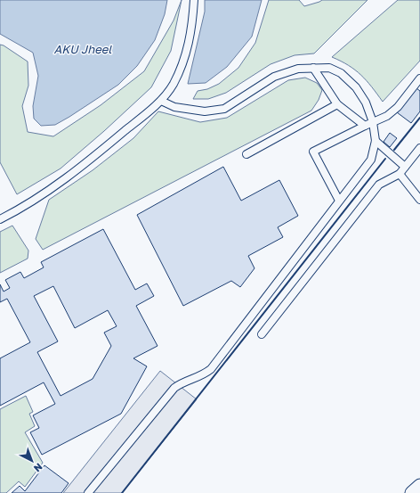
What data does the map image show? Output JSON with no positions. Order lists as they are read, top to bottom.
{
  "water": ["AKU Jheel"],
  "north": "bottom right"
}
